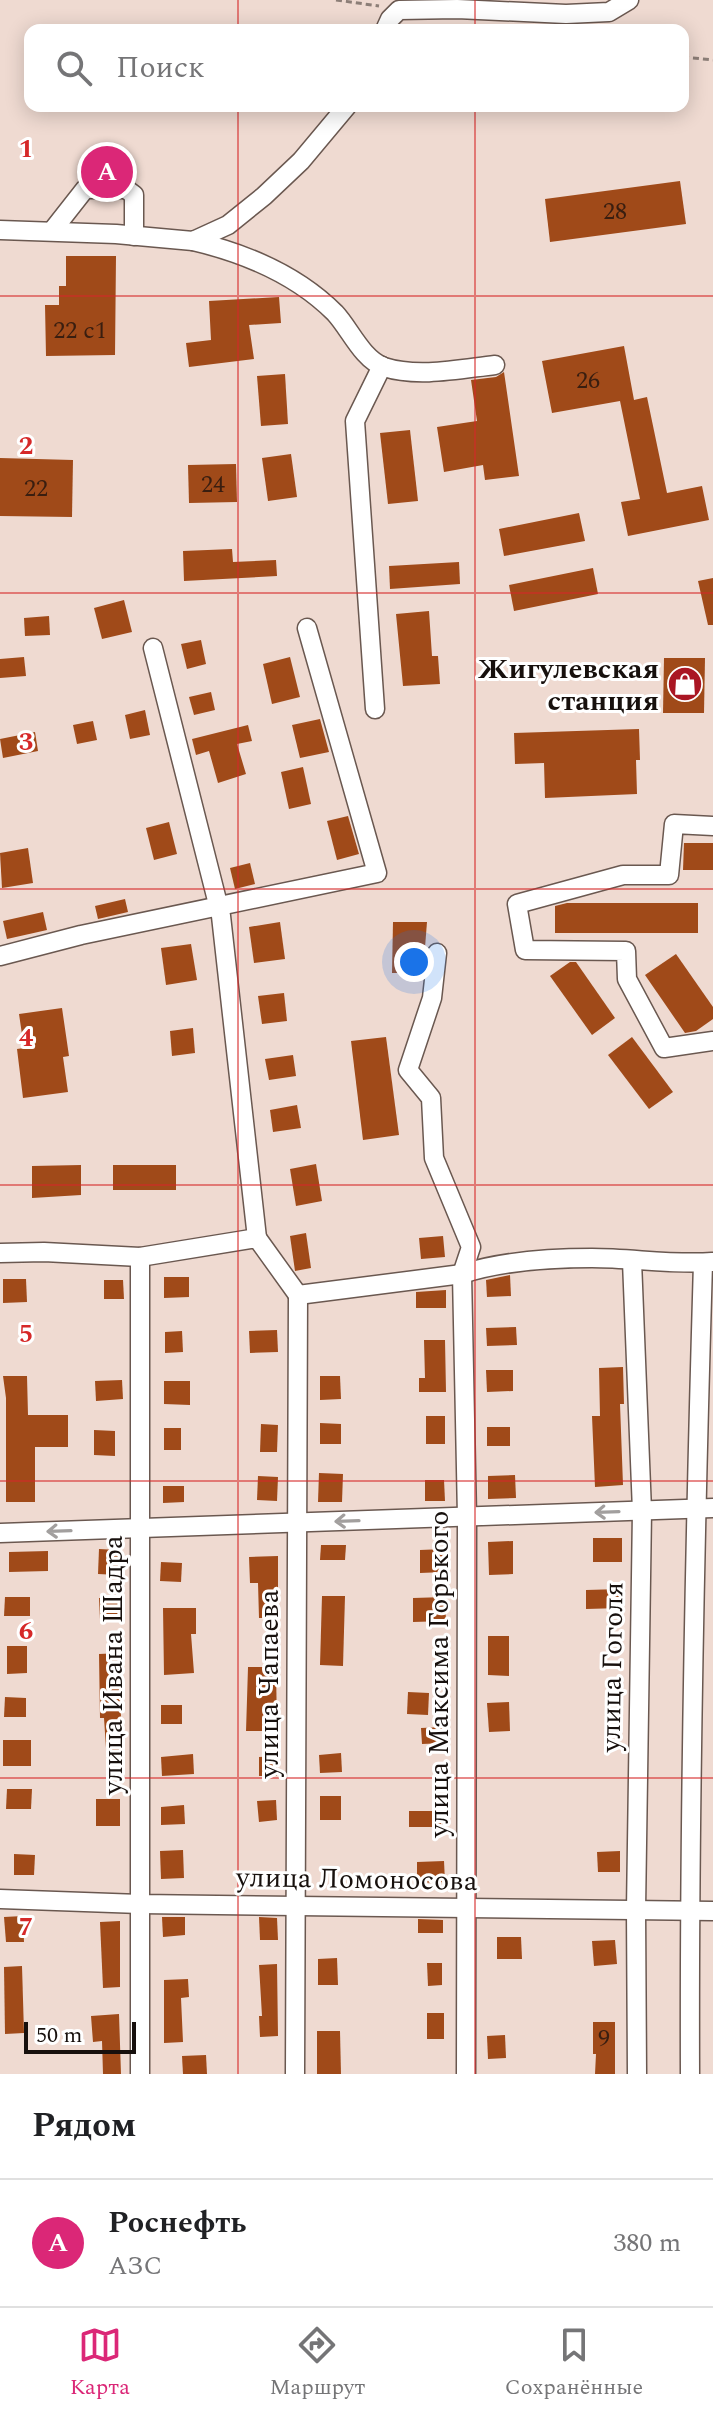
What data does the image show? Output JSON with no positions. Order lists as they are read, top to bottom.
{
  "streets": {
    "street": [
      "улица Ивана Шадра",
      "улица Гоголя",
      "улица Максима Горького",
      "улица Чапаева",
      "улица Ломоносова"
    ]
  },
  "crossings": [
    ["улица Ивана Шадра", "улица Ломоносова"],
    ["улица Гоголя", "улица Ломоносова"],
    ["улица Максима Горького", "улица Ломоносова"],
    ["улица Чапаева", "улица Ломоносова"]
  ],
  "places": {
    "shop": ["Жигулевская станция"]
  },
  "house_numbers": [
    "28",
    "22 с1",
    "26",
    "24",
    "22",
    "9"
  ],
  "scale_bar": "50 m",
  "page": {
    "search": "Поиск",
    "pins": "A",
    "scale": "50 m",
    "heading": "Рядом",
    "list": [
      {
        "mark": "A",
        "name": "Роснефть",
        "note": "АЗС",
        "value": "380 m"
      }
    ],
    "nav": ["Карта", "Маршрут", "Сохранённые"]
  },
  "grid": {
    "rows": [
      "1",
      "2",
      "3",
      "4",
      "5",
      "6",
      "7"
    ]
  }
}
